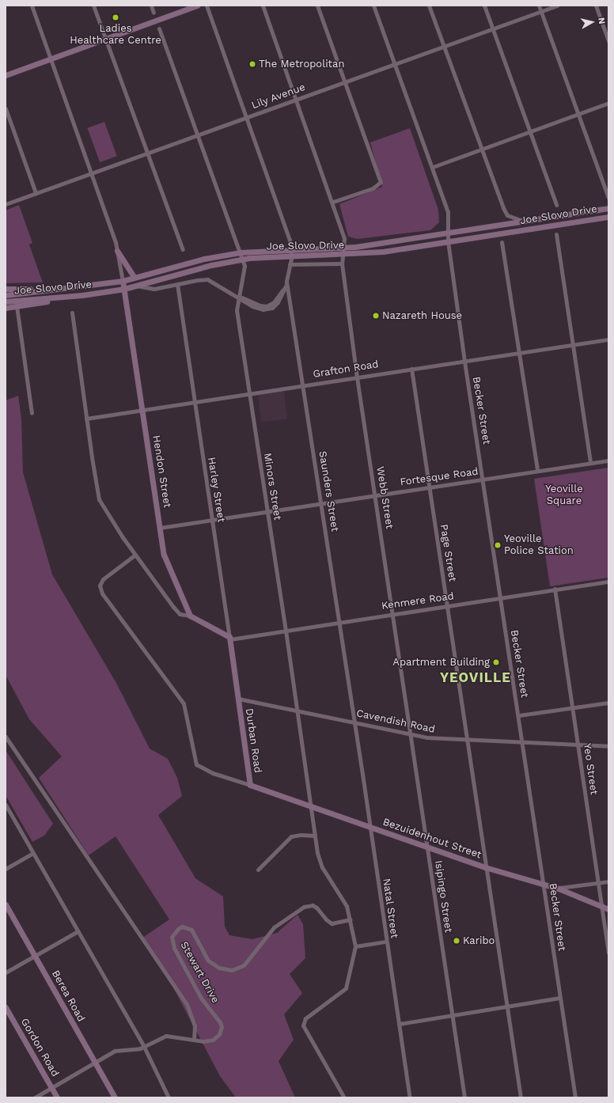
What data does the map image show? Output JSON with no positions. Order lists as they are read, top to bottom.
{
  "streets": {
    "street": [
      "Lily Avenue",
      "Joe Slovo Drive",
      "Grafton Road",
      "Becker Street",
      "Hendon Street",
      "Fortesque Road",
      "Minors Street",
      "Harley Street",
      "Saunders Street",
      "Webb Street",
      "Page Street",
      "Kenmere Road",
      "Cavendish Road",
      "Durban Road",
      "Yeo Street",
      "Bezuidenhout Street",
      "Isipingo Street",
      "Natal Street",
      "Stewart Drive",
      "Berea Road",
      "Gordon Road"
    ]
  },
  "crossings": [
    ["Lily Avenue", "Becker Street"],
    ["Lily Avenue", "Minors Street"],
    ["Lily Avenue", "Saunders Street"],
    ["Joe Slovo Drive", "Becker Street"],
    ["Joe Slovo Drive", "Hendon Street"],
    ["Grafton Road", "Becker Street"],
    ["Grafton Road", "Hendon Street"],
    ["Grafton Road", "Minors Street"],
    ["Grafton Road", "Harley Street"],
    ["Grafton Road", "Saunders Street"],
    ["Grafton Road", "Webb Street"],
    ["Grafton Road", "Page Street"],
    ["Becker Street", "Fortesque Road"],
    ["Becker Street", "Kenmere Road"],
    ["Becker Street", "Cavendish Road"],
    ["Becker Street", "Bezuidenhout Street"],
    ["Hendon Street", "Fortesque Road"],
    ["Fortesque Road", "Minors Street"],
    ["Fortesque Road", "Harley Street"],
    ["Fortesque Road", "Saunders Street"],
    ["Fortesque Road", "Webb Street"],
    ["Fortesque Road", "Page Street"],
    ["Minors Street", "Kenmere Road"],
    ["Minors Street", "Cavendish Road"],
    ["Minors Street", "Bezuidenhout Street"],
    ["Minors Street", "Stewart Drive"],
    ["Harley Street", "Kenmere Road"],
    ["Harley Street", "Cavendish Road"],
    ["Harley Street", "Durban Road"],
    ["Saunders Street", "Kenmere Road"],
    ["Saunders Street", "Cavendish Road"],
    ["Saunders Street", "Natal Street"],
    ["Webb Street", "Kenmere Road"],
    ["Webb Street", "Cavendish Road"],
    ["Webb Street", "Isipingo Street"],
    ["Page Street", "Kenmere Road"],
    ["Page Street", "Cavendish Road"],
    ["Page Street", "Bezuidenhout Street"],
    ["Kenmere Road", "Yeo Street"],
    ["Cavendish Road", "Durban Road"],
    ["Cavendish Road", "Yeo Street"],
    ["Cavendish Road", "Isipingo Street"],
    ["Cavendish Road", "Natal Street"],
    ["Durban Road", "Bezuidenhout Street"],
    ["Yeo Street", "Bezuidenhout Street"],
    ["Bezuidenhout Street", "Isipingo Street"],
    ["Bezuidenhout Street", "Natal Street"]
  ],
  "districts": ["YEOVILLE"],
  "parks": ["Yeoville Square"],
  "places": [
    "Ladies Healthcare Centre",
    "The Metropolitan",
    "Nazareth House",
    "Yeoville Police Station",
    "Apartment Building",
    "Karibo"
  ],
  "north": "right"
}
